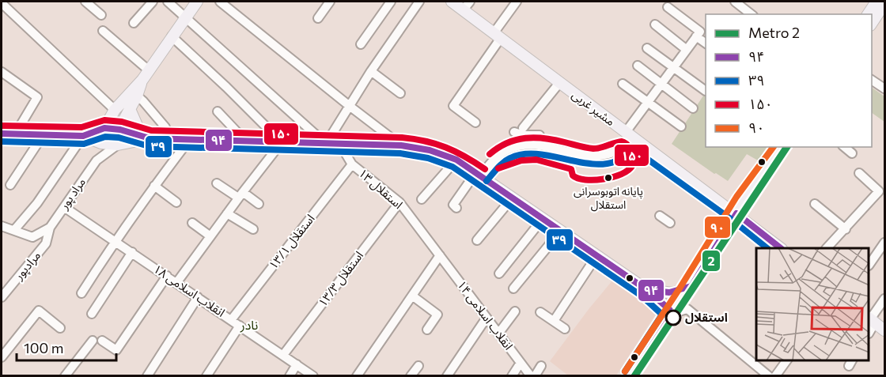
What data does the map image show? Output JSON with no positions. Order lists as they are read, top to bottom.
{
  "streets": {
    "main road": ["مشیر غربی"],
    "street": [
      "۱۳ استقلال",
      "مراد پور",
      "۱۳/۱ استقلال",
      "مرادپور",
      "۱۳/۳ استقلال",
      "۱۸ انقلاب اسلامی",
      "۱۴ انقلاب اسلامی"
    ]
  },
  "crossings": [
    ["۱۳ استقلال", "۱۳/۱ استقلال"],
    ["۱۳ استقلال", "۱۳/۳ استقلال"],
    ["۱۳ استقلال", "۱۴ انقلاب اسلامی"],
    ["مراد پور", "مرادپور"],
    ["مراد پور", "۱۸ انقلاب اسلامی"],
    ["۱۳/۱ استقلال", "۱۸ انقلاب اسلامی"],
    ["۱۳/۳ استقلال", "۱۸ انقلاب اسلامی"]
  ],
  "districts": ["نادر"],
  "places": ["پایانه اتوبوسرانی استقلال", "استقلال"],
  "lines": [
    "transit line ۱۵۰",
    "transit line ۹۴",
    "transit line ۳۹",
    "metro line 2",
    "transit line ۹۰"
  ],
  "legend": [
    "Metro 2",
    "۹۴",
    "۳۹",
    "۱۵۰",
    "۹۰"
  ],
  "scale_bar": "100 m"
}
